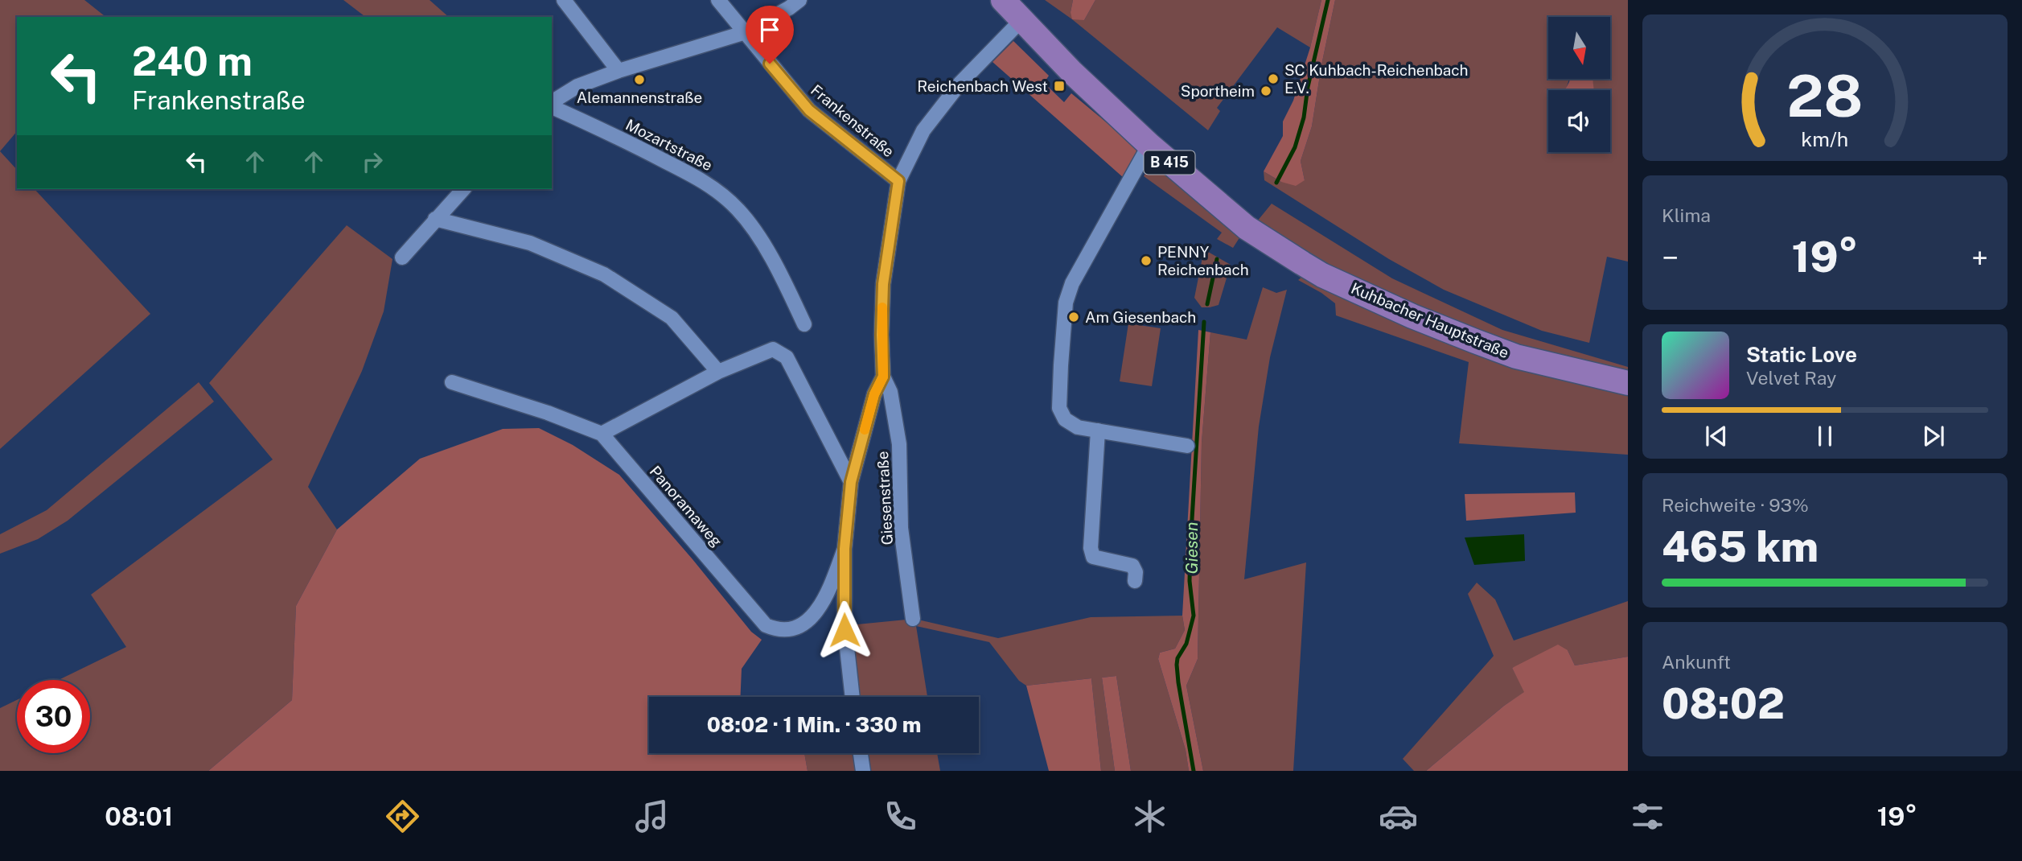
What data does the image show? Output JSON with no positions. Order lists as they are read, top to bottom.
{
  "streets": {
    "main road": ["B 415", "Kuhbacher Hauptstraße"],
    "street": [
      "Frankenstraße",
      "Mozartstraße",
      "Giesenstraße",
      "Panoramaweg"
    ]
  },
  "crossings": [
    ["Frankenstraße", "Giesenstraße"],
    ["B 415", "Kuhbacher Hauptstraße"],
    ["B 415", "Giesenstraße"],
    ["Giesenstraße", "Panoramaweg"]
  ],
  "water": ["Giesen"],
  "places": {
    "other": [
      "SC Kuhbach-Reichenbach E.V.",
      "Alemannenstraße",
      "Sportheim",
      "PENNY Reichenbach",
      "Am Giesenbach"
    ],
    "transit": ["Reichenbach West"]
  },
  "north": "bottom",
  "page": {
    "turn": ["240 m", "Frankenstraße"],
    "tile": [
      "Klima",
      ["Reichweite · 93%", "465 km"],
      ["Ankunft", "08:02"]
    ],
    "heat": ["−", "19°", "+"],
    "song": ["Static Love", "Velvet Ray"],
    "limit": "30",
    "trip": "08:02 · 1 Min. · 330 m",
    "tabs": ["08:01", "19°"],
    "gauge": ["28", "km/h"]
  }
}
